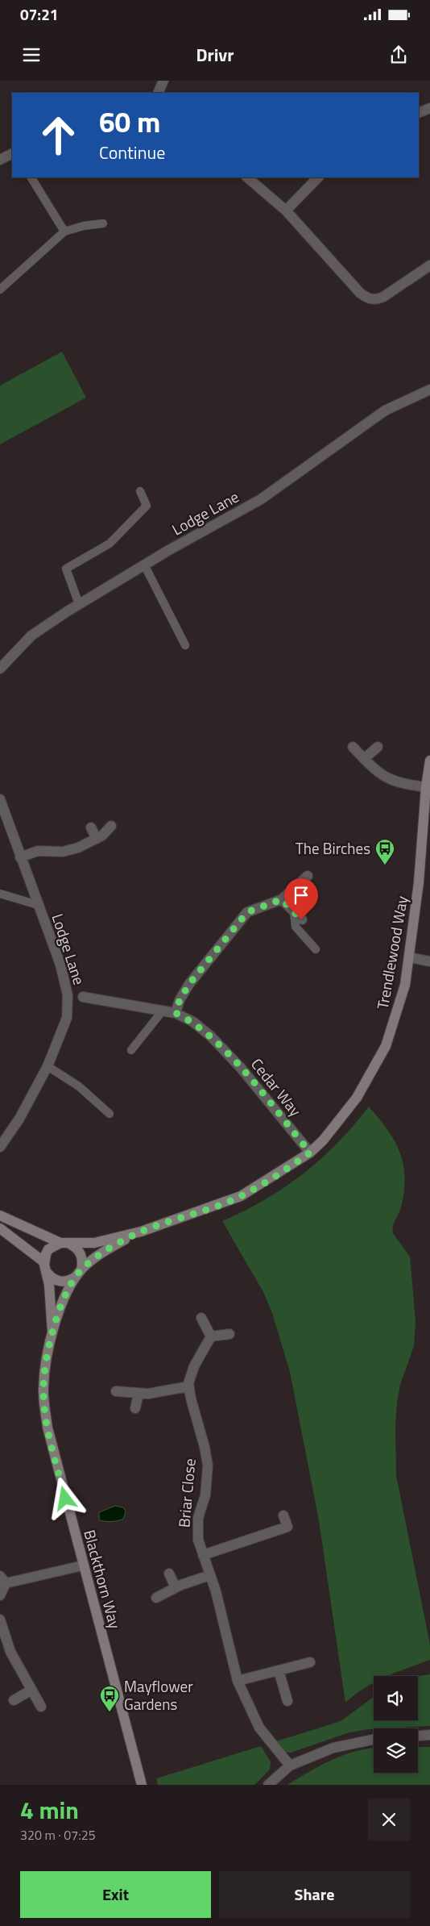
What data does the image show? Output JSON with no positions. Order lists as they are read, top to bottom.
{
  "streets": {
    "street": [
      "Lodge Lane",
      "Trendlewood Way",
      "Cedar Way",
      "Briar Close",
      "Blackthorn Way"
    ]
  },
  "crossings": [
    ["Trendlewood Way", "Cedar Way"]
  ],
  "places": {
    "bus stop": ["The Birches", "Mayflower Gardens"]
  },
  "page": {
    "status": "07:21",
    "header": "Drivr",
    "turn": ["60 m", "Continue"],
    "heading": ["4 min", "320 m · 07:25"],
    "buttons": ["Exit", "Share"]
  }
}
